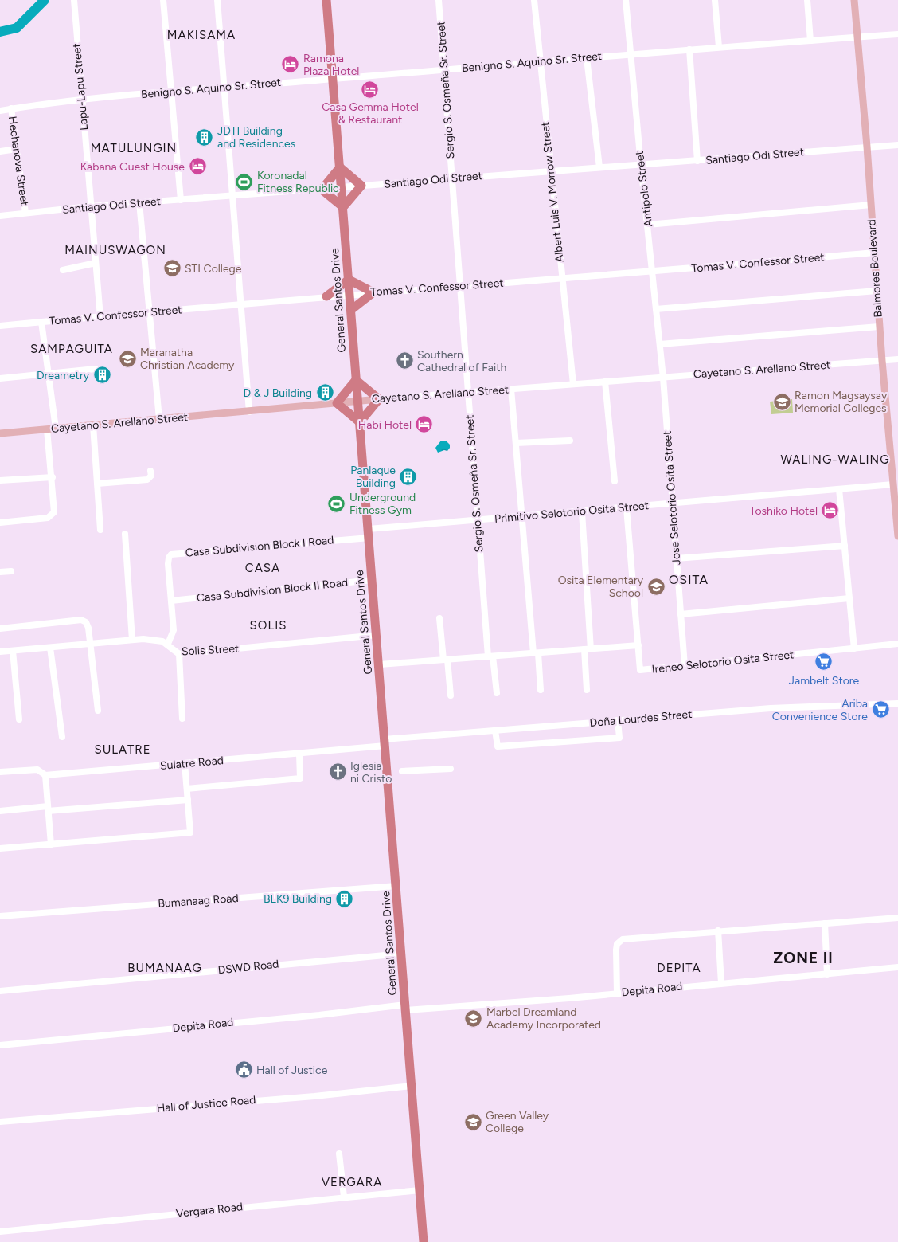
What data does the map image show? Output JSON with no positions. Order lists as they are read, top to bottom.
{
  "streets": {
    "highway": ["General Santos Drive"],
    "main road": ["Balmores Boulevard", "Cayetano S. Arellano Street"],
    "street": [
      "Benigno S. Aquino Sr. Street",
      "Lapu-Lapu Street",
      "Sergio S. Osmeña Sr. Street",
      "Santiago Odi Street",
      "Hechanova Street",
      "Antipolo Street",
      "Albert Luis V. Morrow Street",
      "Tomas V. Confessor Street",
      "Jose Selotorio Osita Street",
      "Primitivo Selotorio Osita Street",
      "Casa Subdivision Block I Road",
      "Casa Subdivision Block II Road",
      "Solis Street",
      "Ireneo Selotorio Osita Street",
      "Doña Lourdes Street",
      "Sulatre Road",
      "Bumanaag Road",
      "DSWD Road",
      "Depita Road",
      "Hall of Justice Road",
      "Vergara Road"
    ]
  },
  "crossings": [
    ["Benigno S. Aquino Sr. Street", "Lapu-Lapu Street"],
    ["Benigno S. Aquino Sr. Street", "Sergio S. Osmeña Sr. Street"],
    ["Benigno S. Aquino Sr. Street", "Hechanova Street"],
    ["Benigno S. Aquino Sr. Street", "Antipolo Street"],
    ["Benigno S. Aquino Sr. Street", "Albert Luis V. Morrow Street"],
    ["Benigno S. Aquino Sr. Street", "Balmores Boulevard"],
    ["Benigno S. Aquino Sr. Street", "General Santos Drive"],
    ["Lapu-Lapu Street", "Santiago Odi Street"],
    ["Lapu-Lapu Street", "Tomas V. Confessor Street"],
    ["Sergio S. Osmeña Sr. Street", "Santiago Odi Street"],
    ["Sergio S. Osmeña Sr. Street", "Tomas V. Confessor Street"],
    ["Sergio S. Osmeña Sr. Street", "Cayetano S. Arellano Street"],
    ["Sergio S. Osmeña Sr. Street", "Primitivo Selotorio Osita Street"],
    ["Santiago Odi Street", "Hechanova Street"],
    ["Santiago Odi Street", "Antipolo Street"],
    ["Santiago Odi Street", "Albert Luis V. Morrow Street"],
    ["Santiago Odi Street", "Balmores Boulevard"],
    ["Santiago Odi Street", "General Santos Drive"],
    ["Antipolo Street", "Tomas V. Confessor Street"],
    ["Antipolo Street", "Cayetano S. Arellano Street"],
    ["Antipolo Street", "Jose Selotorio Osita Street"],
    ["Albert Luis V. Morrow Street", "Tomas V. Confessor Street"],
    ["Albert Luis V. Morrow Street", "Cayetano S. Arellano Street"],
    ["Tomas V. Confessor Street", "Balmores Boulevard"],
    ["Tomas V. Confessor Street", "General Santos Drive"],
    ["Balmores Boulevard", "Cayetano S. Arellano Street"],
    ["Balmores Boulevard", "Primitivo Selotorio Osita Street"],
    ["General Santos Drive", "Cayetano S. Arellano Street"],
    ["General Santos Drive", "Primitivo Selotorio Osita Street"],
    ["General Santos Drive", "Casa Subdivision Block I Road"],
    ["General Santos Drive", "Casa Subdivision Block II Road"],
    ["General Santos Drive", "Solis Street"],
    ["General Santos Drive", "Doña Lourdes Street"],
    ["General Santos Drive", "Sulatre Road"],
    ["General Santos Drive", "Bumanaag Road"],
    ["General Santos Drive", "DSWD Road"],
    ["General Santos Drive", "Depita Road"],
    ["General Santos Drive", "Hall of Justice Road"],
    ["General Santos Drive", "Vergara Road"],
    ["Cayetano S. Arellano Street", "Jose Selotorio Osita Street"],
    ["Jose Selotorio Osita Street", "Primitivo Selotorio Osita Street"],
    ["Jose Selotorio Osita Street", "Ireneo Selotorio Osita Street"],
    ["Primitivo Selotorio Osita Street", "Casa Subdivision Block I Road"],
    ["Casa Subdivision Block I Road", "Casa Subdivision Block II Road"],
    ["Doña Lourdes Street", "Sulatre Road"]
  ],
  "districts": [
    "MAKISAMA",
    "MATULUNGIN",
    "MAINUSWAGON",
    "SAMPAGUITA",
    "WALING-WALING",
    "CASA",
    "OSITA",
    "SOLIS",
    "SULATRE",
    "ZONE II",
    "BUMANAAG",
    "DEPITA",
    "VERGARA"
  ],
  "places": {
    "hotel": [
      "Ramona Plaza Hotel",
      "Casa Gemma Hotel & Restaurant",
      "Kabana Guest House",
      "Habi Hotel",
      "Toshiko Hotel"
    ],
    "building": [
      "JDTI Building and Residences",
      "Dreametry",
      "D & J Building",
      "Panlaque Building",
      "BLK9 Building"
    ],
    "sports": ["Koronadal Fitness Republic", "Underground Fitness Gym"],
    "school or university": [
      "STI College",
      "Maranatha Christian Academy",
      "Ramon Magsaysay Memorial Colleges",
      "Osita Elementary School",
      "Marbel Dreamland Academy Incorporated",
      "Green Valley College"
    ],
    "church": ["Southern Cathedral of Faith", "Iglesia ni Cristo"],
    "supermarket": ["Jambelt Store", "Ariba Convenience Store"],
    "public building": ["Hall of Justice"]
  }
}
